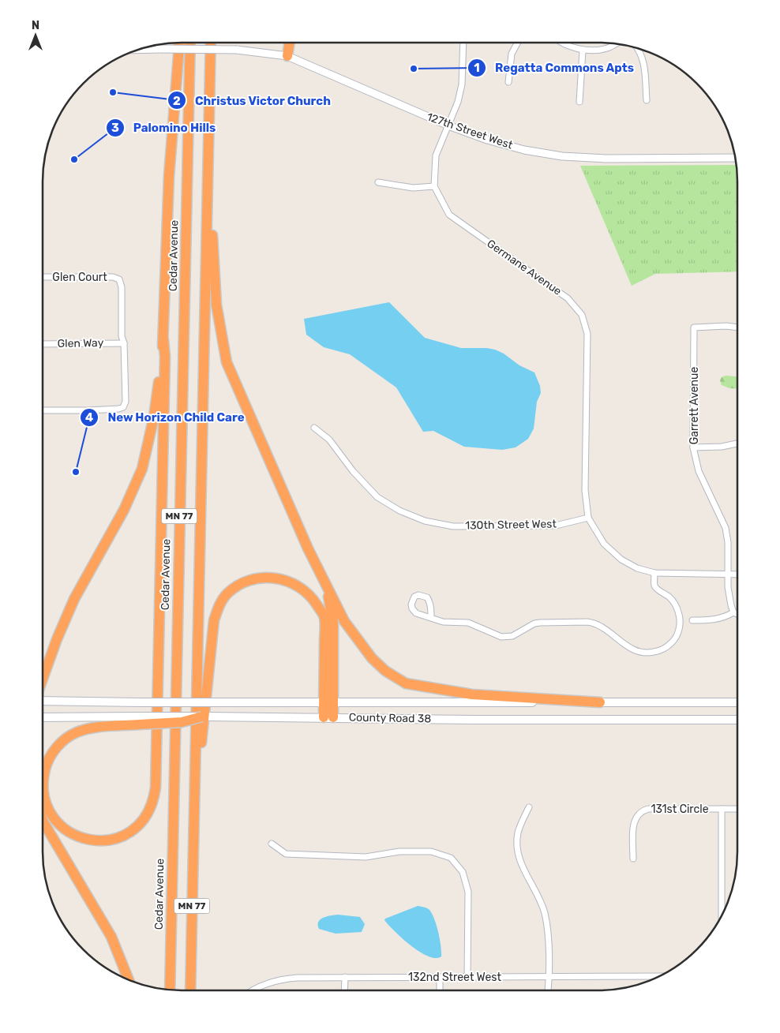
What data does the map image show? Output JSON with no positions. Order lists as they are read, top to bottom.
{
  "streets": {
    "highway": ["Cedar Avenue", "MN 77"],
    "main road": ["County Road 38"],
    "street": [
      "127th Street West",
      "Germane Avenue",
      "Glen Court",
      "Glen Way",
      "Garrett Avenue",
      "130th Street West",
      "131st Circle",
      "132nd Street West"
    ]
  },
  "crossings": [
    ["Germane Avenue", "130th Street West"],
    ["Glen Court", "Glen Way"]
  ],
  "places": [
    "Regatta Commons Apts",
    "Christus Victor Church",
    "Palomino Hills",
    "New Horizon Child Care"
  ],
  "north": "top"
}
